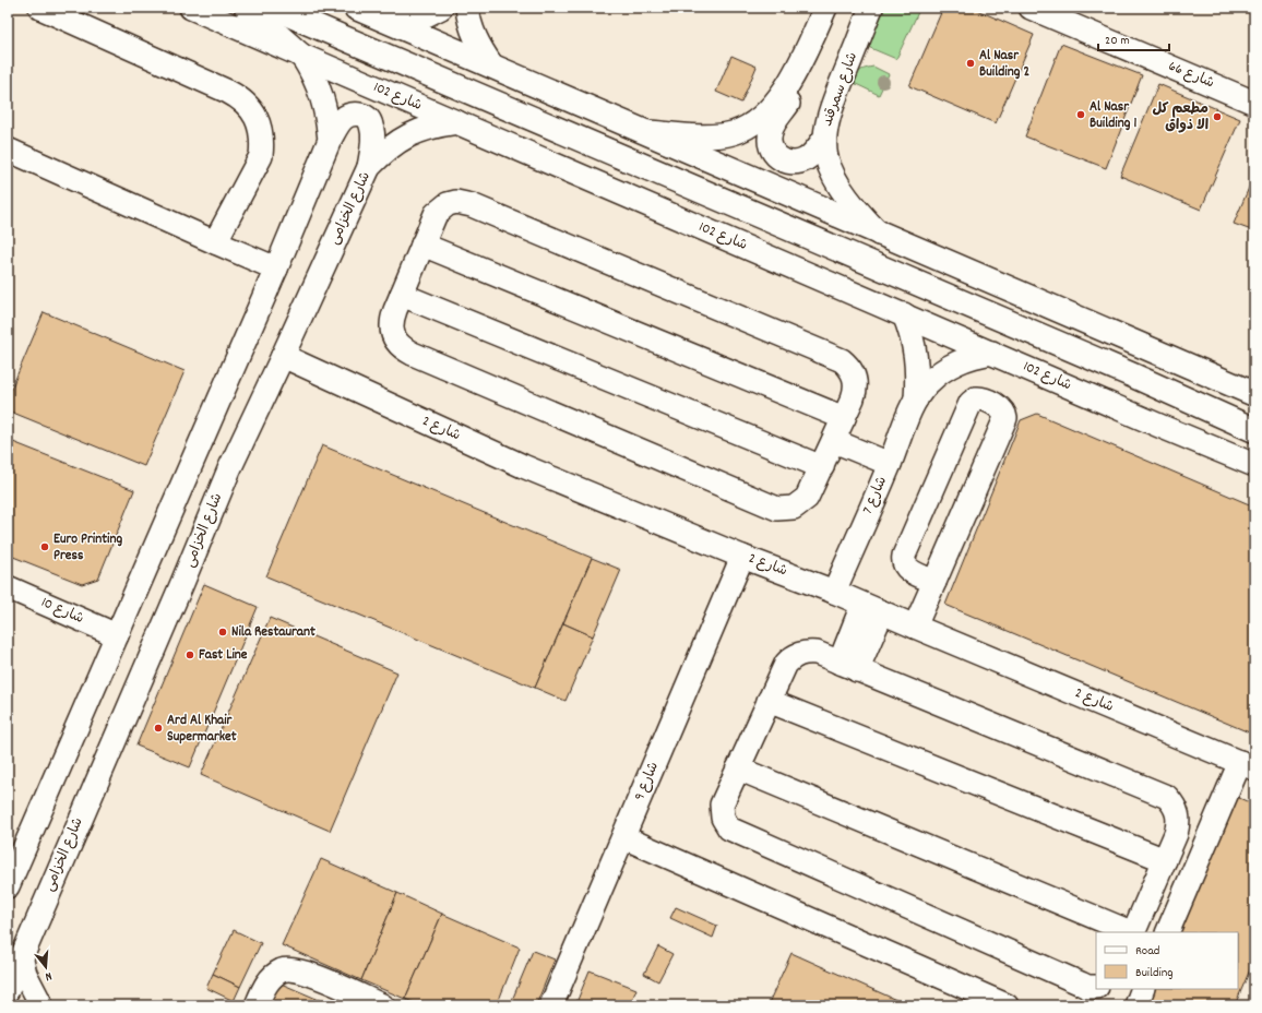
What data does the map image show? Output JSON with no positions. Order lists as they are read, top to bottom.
{
  "streets": {
    "street": [
      "شارع 66",
      "شارع سمرقند",
      "شارع 102",
      "شارع الخزامى",
      "شارع 2",
      "شارع 7",
      "شارع 10",
      "شارع 9"
    ]
  },
  "crossings": [
    ["شارع 102", "شارع الخزامى"],
    ["شارع 102", "شارع 7"],
    ["شارع الخزامى", "شارع 2"],
    ["شارع 2", "شارع 7"],
    ["شارع 2", "شارع 9"]
  ],
  "places": [
    "Al Nasr Building 2",
    "Al Nasr Building 1",
    "مطعم كل الا ذواق",
    "Euro Printing Press",
    "Nila Restaurant",
    "Fast Line",
    "Ard Al Khair Supermarket"
  ],
  "legend": ["Road", "Building"],
  "scale_bar": "20 m",
  "north": "bottom"
}
